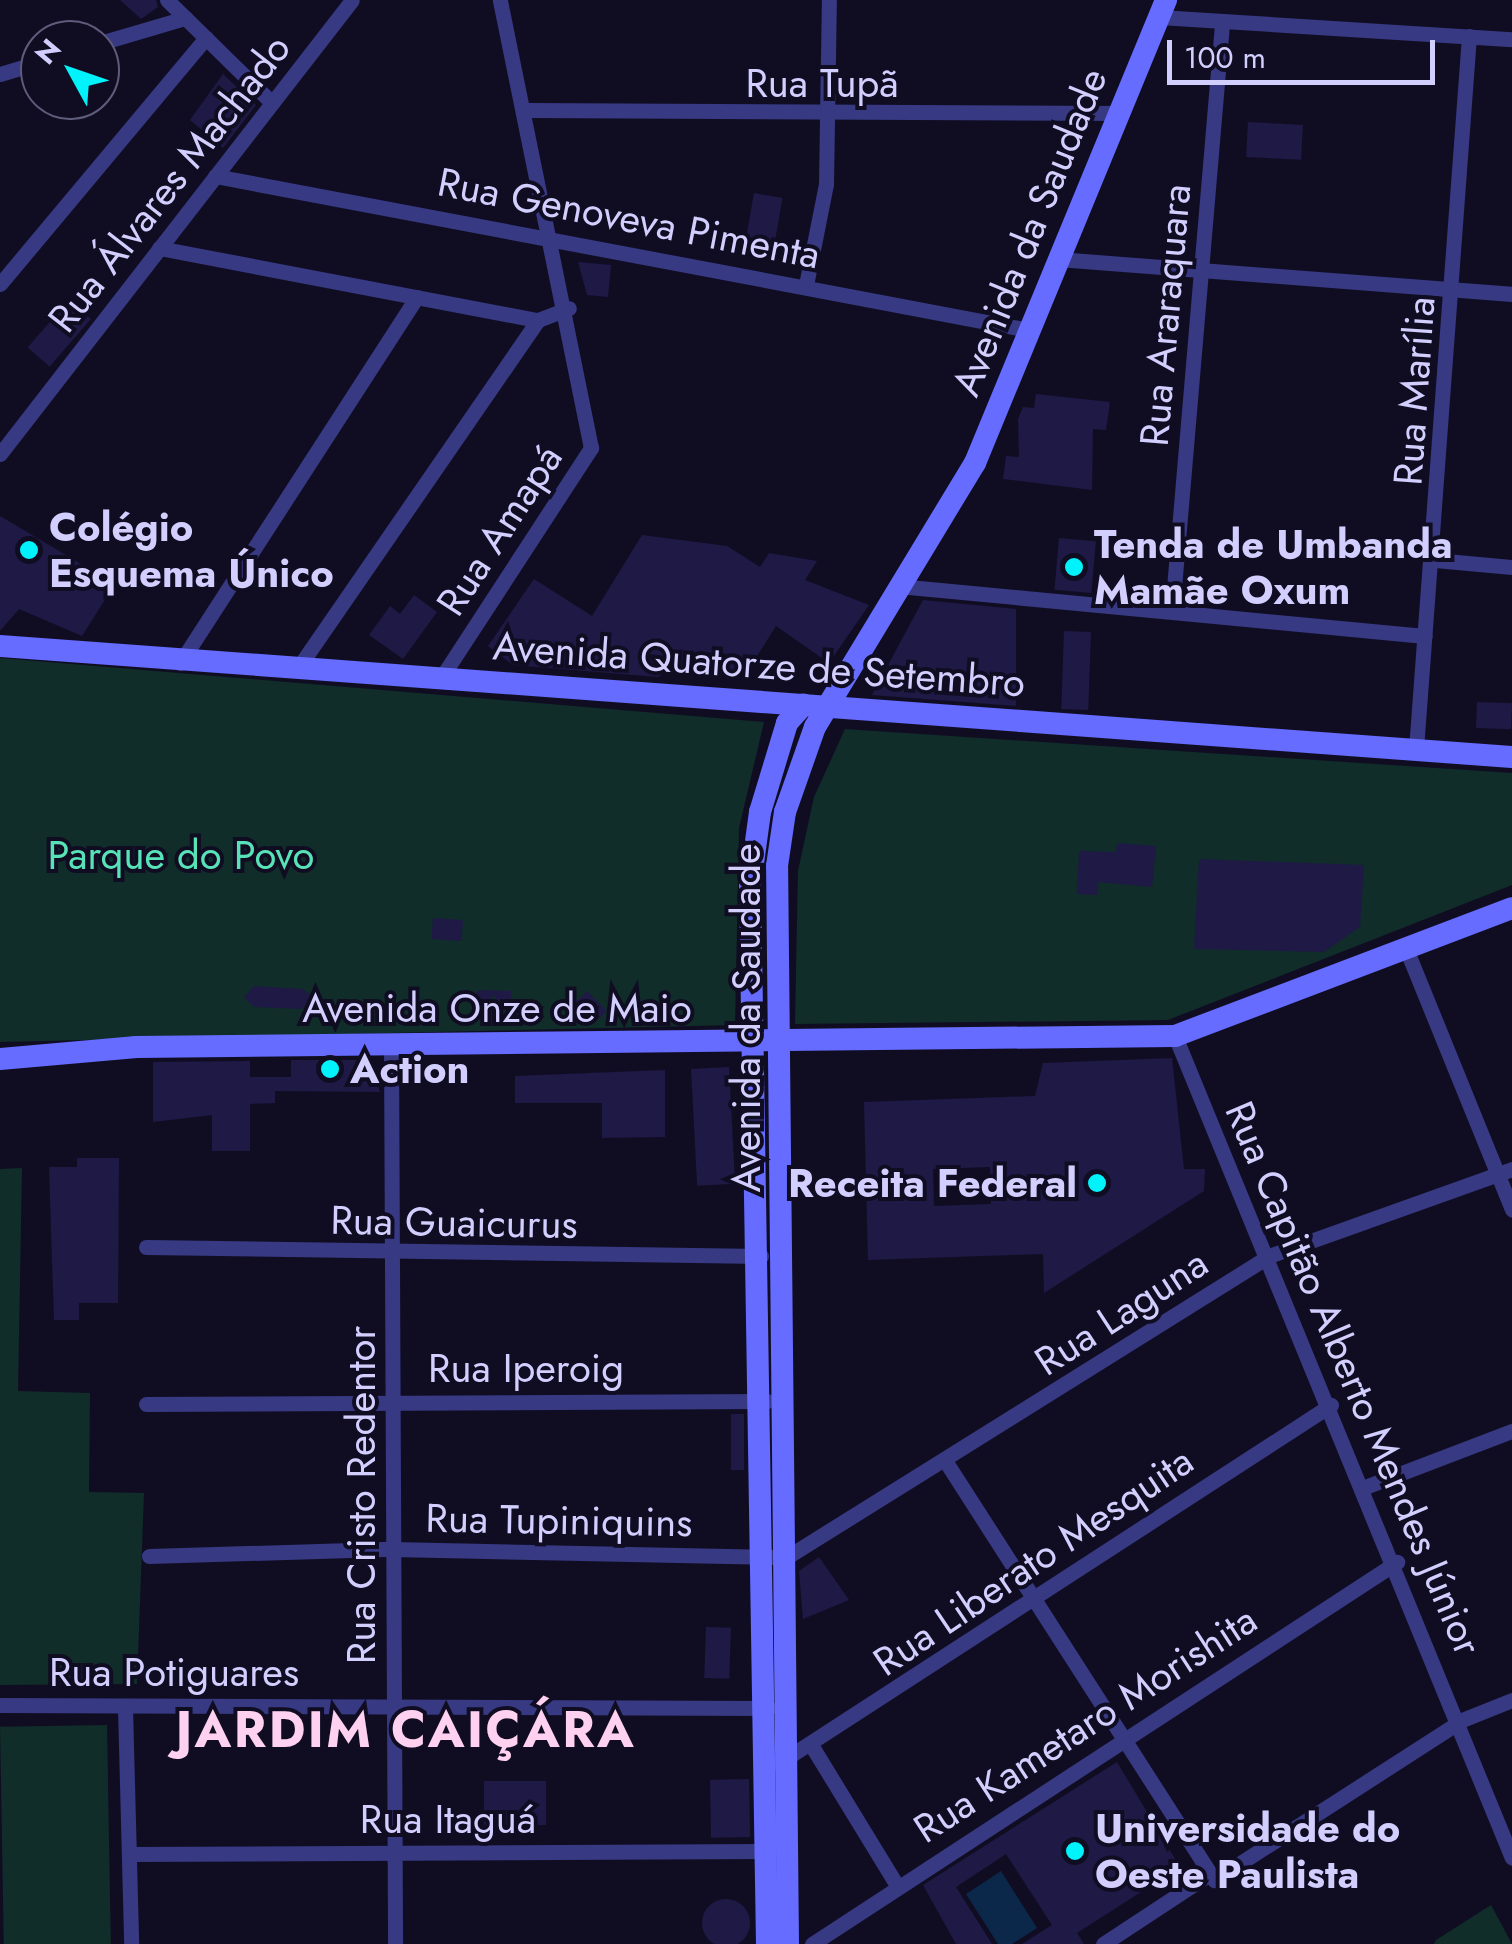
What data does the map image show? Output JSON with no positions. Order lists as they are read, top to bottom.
{
  "streets": {
    "street": [
      "Rua Tupã",
      "Rua Álvares Machado",
      "Rua Genoveva Pimenta",
      "Avenida da Saudade",
      "Rua Araraquara",
      "Rua Marília",
      "Rua Amapá",
      "Avenida Quatorze de Setembro",
      "Avenida Onze de Maio",
      "Rua Guaicurus",
      "Rua Laguna",
      "Rua Iperoig",
      "Rua Capitão Alberto Mendes Júnior",
      "Rua Cristo Redentor",
      "Rua Tupiniquins",
      "Rua Liberato Mesquita",
      "Rua Potiguares",
      "Rua Kametaro Morishita",
      "Rua Itaguá"
    ]
  },
  "crossings": [
    ["Rua Tupã", "Avenida da Saudade"],
    ["Rua Tupã", "Rua Amapá"],
    ["Rua Álvares Machado", "Rua Genoveva Pimenta"],
    ["Rua Genoveva Pimenta", "Avenida da Saudade"],
    ["Rua Genoveva Pimenta", "Rua Amapá"],
    ["Avenida da Saudade", "Avenida Quatorze de Setembro"],
    ["Avenida da Saudade", "Avenida Onze de Maio"],
    ["Avenida da Saudade", "Rua Guaicurus"],
    ["Avenida da Saudade", "Rua Laguna"],
    ["Avenida da Saudade", "Rua Iperoig"],
    ["Avenida da Saudade", "Rua Tupiniquins"],
    ["Avenida da Saudade", "Rua Liberato Mesquita"],
    ["Avenida da Saudade", "Rua Potiguares"],
    ["Avenida da Saudade", "Rua Itaguá"],
    ["Rua Marília", "Avenida Quatorze de Setembro"],
    ["Rua Amapá", "Avenida Quatorze de Setembro"],
    ["Avenida Onze de Maio", "Rua Capitão Alberto Mendes Júnior"],
    ["Avenida Onze de Maio", "Rua Cristo Redentor"],
    ["Rua Guaicurus", "Rua Cristo Redentor"],
    ["Rua Laguna", "Rua Capitão Alberto Mendes Júnior"],
    ["Rua Laguna", "Rua Tupiniquins"],
    ["Rua Iperoig", "Rua Cristo Redentor"],
    ["Rua Capitão Alberto Mendes Júnior", "Rua Liberato Mesquita"],
    ["Rua Capitão Alberto Mendes Júnior", "Rua Kametaro Morishita"],
    ["Rua Cristo Redentor", "Rua Tupiniquins"],
    ["Rua Cristo Redentor", "Rua Potiguares"],
    ["Rua Cristo Redentor", "Rua Itaguá"]
  ],
  "districts": ["JARDIM CAIÇÁRA"],
  "parks": ["Parque do Povo"],
  "places": [
    "Colégio Esquema Único",
    "Tenda de Umbanda Mamãe Oxum",
    "Action",
    "Receita Federal",
    "Universidade do Oeste Paulista"
  ],
  "scale_bar": "100 m",
  "north": "top left"
}
